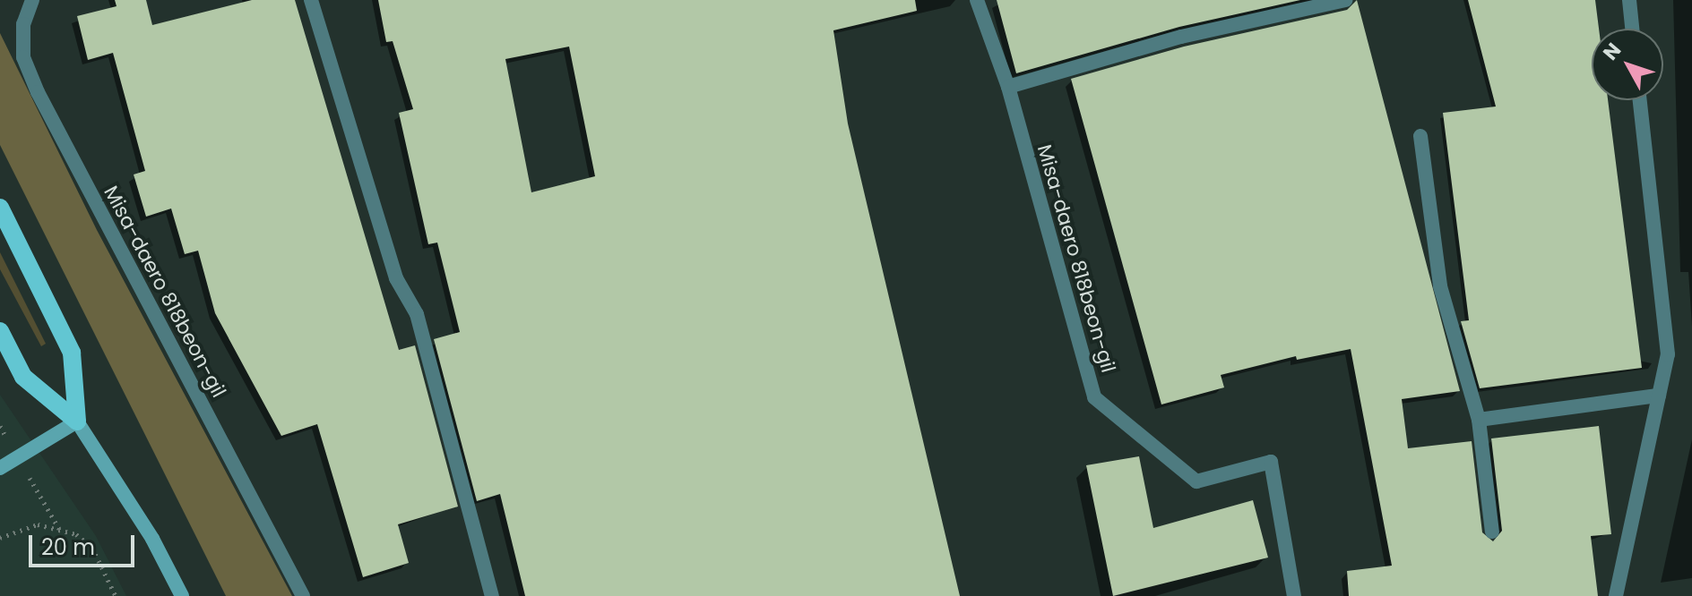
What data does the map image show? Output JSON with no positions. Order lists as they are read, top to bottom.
{
  "streets": {
    "lane": ["Misa-daero 818beon-gil"]
  },
  "scale_bar": "20 m",
  "north": "top left"
}
